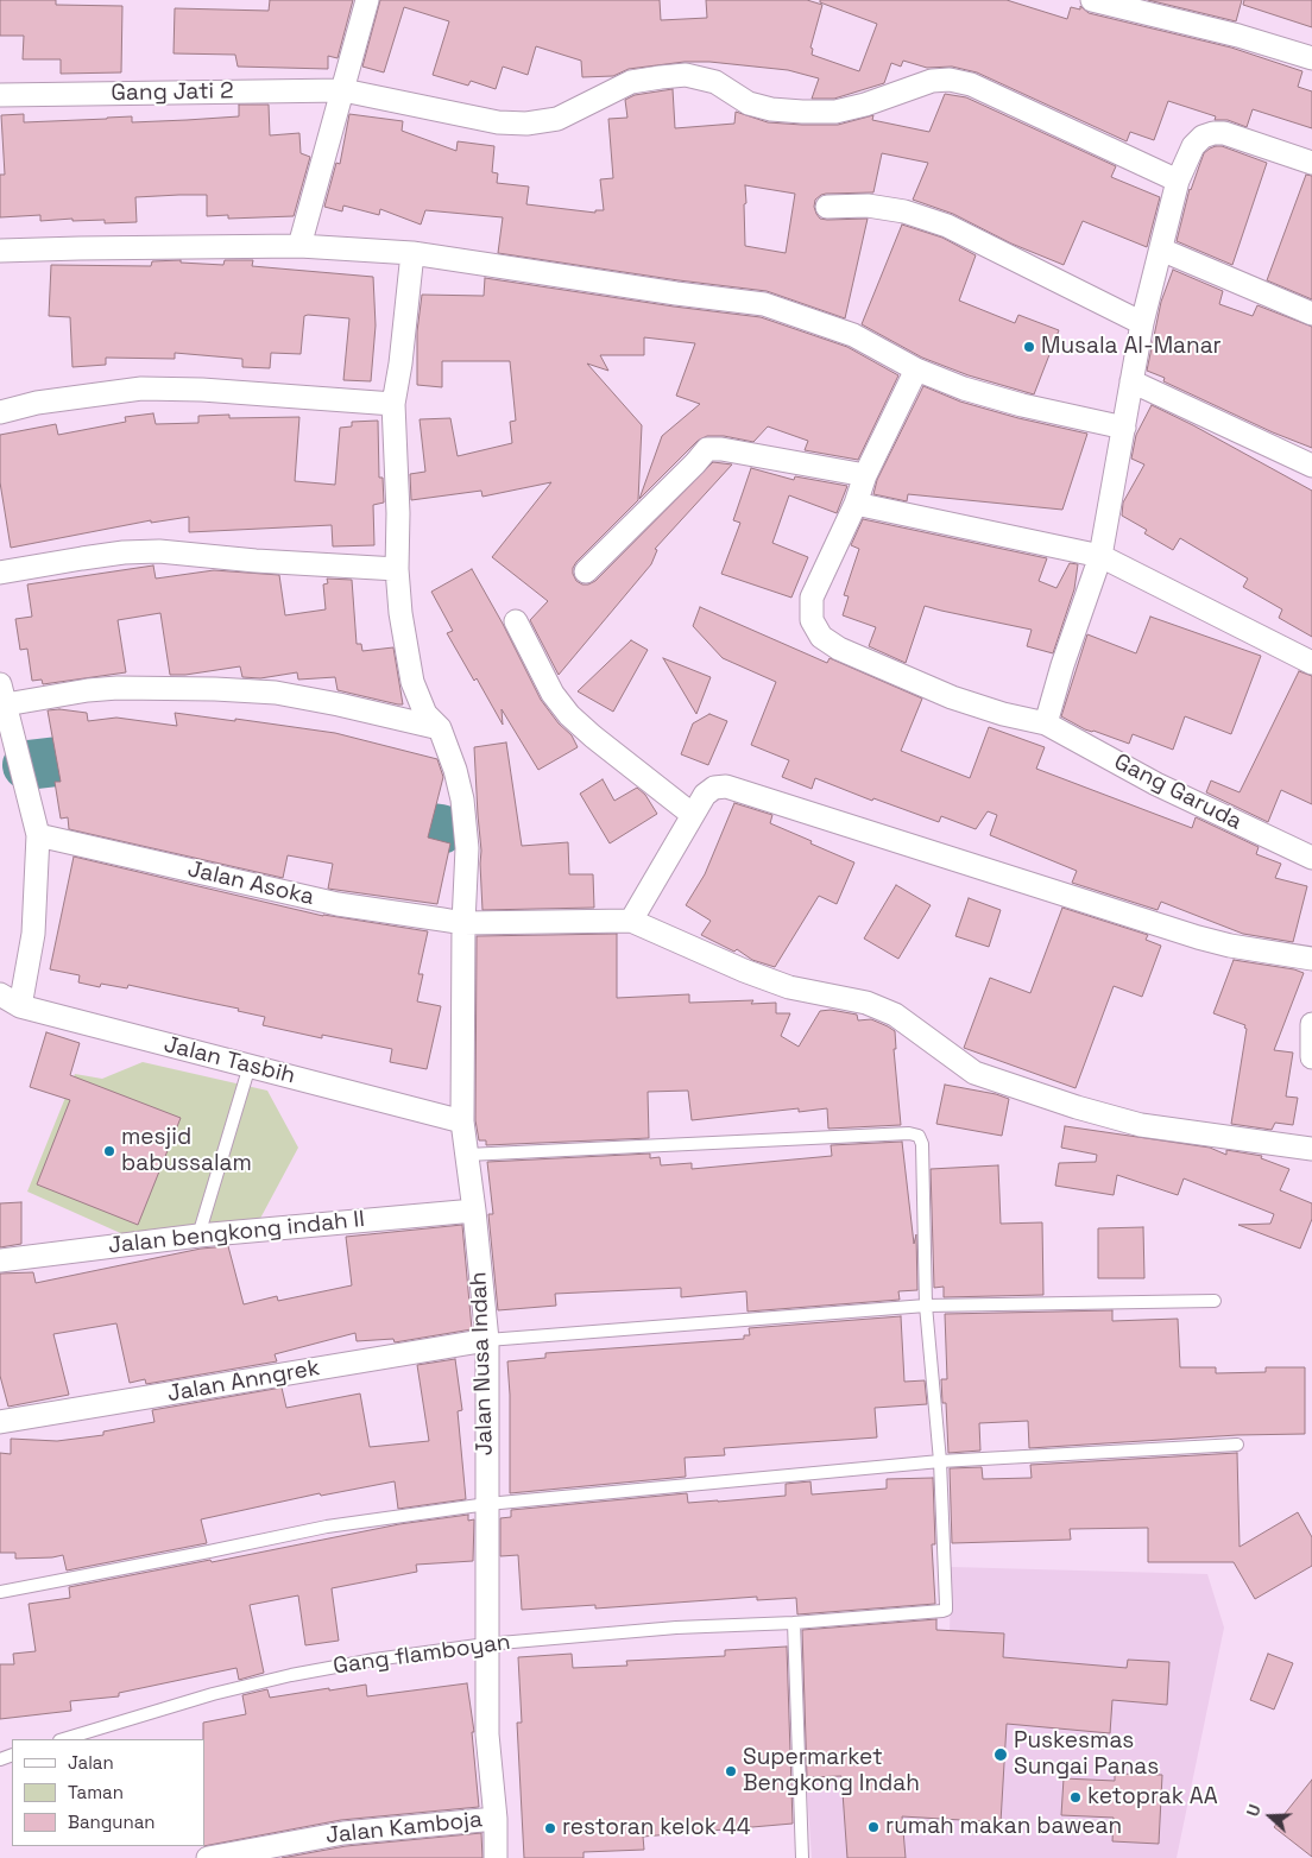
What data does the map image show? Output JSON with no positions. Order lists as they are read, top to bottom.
{
  "streets": {
    "street": [
      "Gang Jati 2",
      "Gang Garuda",
      "Jalan Asoka",
      "Jalan Tasbih",
      "Jalan bengkong indah II",
      "Jalan Nusa Indah",
      "Jalan Anngrek",
      "Jalan Kamboja"
    ],
    "lane": ["Gang flamboyan"]
  },
  "crossings": [
    ["Jalan Asoka", "Jalan Nusa Indah"],
    ["Jalan Tasbih", "Jalan Nusa Indah"],
    ["Jalan bengkong indah II", "Jalan Nusa Indah"],
    ["Jalan Nusa Indah", "Jalan Anngrek"],
    ["Jalan Nusa Indah", "Gang flamboyan"],
    ["Jalan Nusa Indah", "Jalan Kamboja"]
  ],
  "places": [
    "Musala Al-Manar",
    "mesjid babussalam",
    "Puskesmas Sungai Panas",
    "Supermarket Bengkong Indah",
    "ketoprak AA",
    "rumah makan bawean",
    "restoran kelok 44"
  ],
  "legend": ["Jalan", "Taman", "Bangunan"],
  "north": "left"
}
